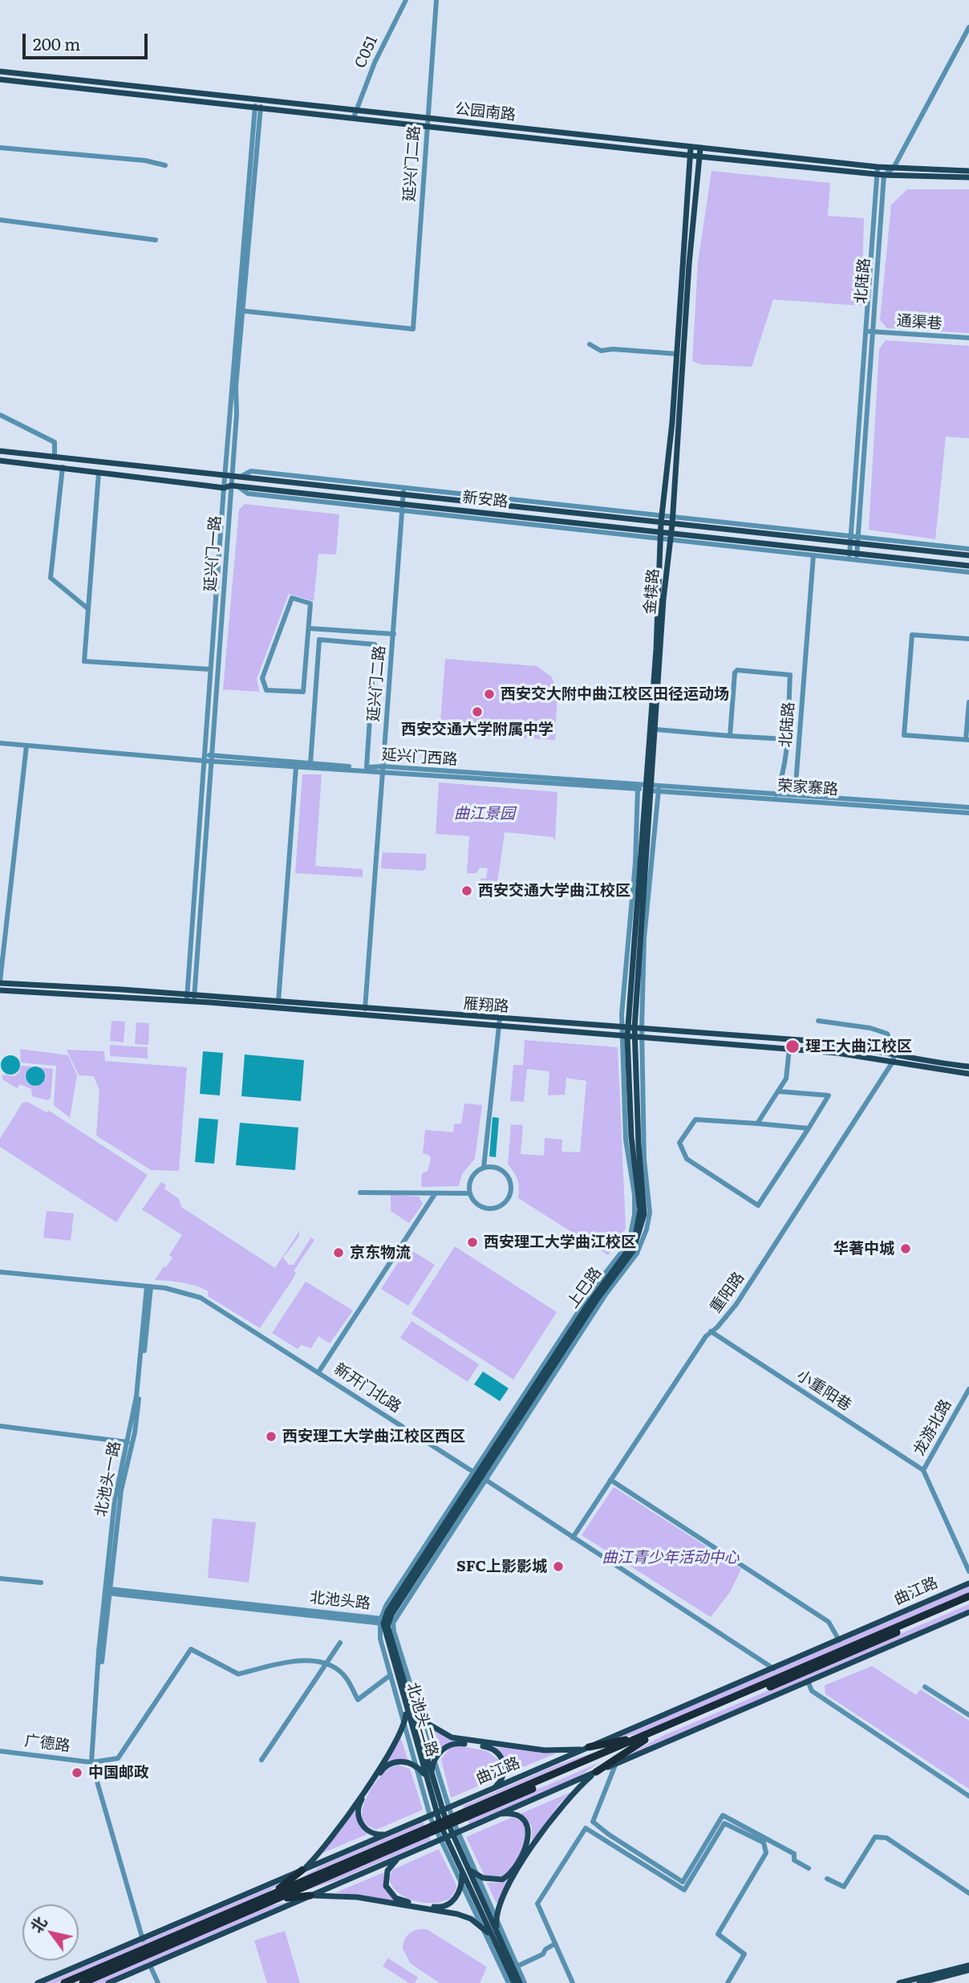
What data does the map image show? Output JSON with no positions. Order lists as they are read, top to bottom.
{
  "streets": {
    "highway": ["曲江路"],
    "main road": [
      "公园南路",
      "新安路",
      "金犊路",
      "雁翔路",
      "上巳路",
      "北池头二路"
    ],
    "street": [
      "C051",
      "延兴门二路",
      "北陆路",
      "通渠巷",
      "延兴门一路",
      "延兴门西路",
      "荣家寨路",
      "重阳路",
      "新开门北路",
      "小重阳巷",
      "龙游北路",
      "北池头一路",
      "北池头路",
      "广德路"
    ]
  },
  "crossings": [
    ["C051", "公园南路"],
    ["公园南路", "延兴门二路"],
    ["公园南路", "北陆路"],
    ["公园南路", "延兴门一路"],
    ["公园南路", "金犊路"],
    ["延兴门二路", "新安路"],
    ["延兴门二路", "延兴门一路"],
    ["延兴门二路", "延兴门西路"],
    ["延兴门二路", "雁翔路"],
    ["北陆路", "通渠巷"],
    ["北陆路", "新安路"],
    ["北陆路", "荣家寨路"],
    ["新安路", "延兴门一路"],
    ["新安路", "金犊路"],
    ["延兴门一路", "延兴门西路"],
    ["延兴门一路", "雁翔路"],
    ["金犊路", "延兴门西路"],
    ["金犊路", "荣家寨路"],
    ["金犊路", "雁翔路"],
    ["金犊路", "上巳路"],
    ["延兴门西路", "荣家寨路"],
    ["雁翔路", "上巳路"],
    ["雁翔路", "重阳路"],
    ["上巳路", "新开门北路"],
    ["重阳路", "新开门北路"],
    ["重阳路", "小重阳巷"],
    ["新开门北路", "北池头一路"],
    ["新开门北路", "曲江路"],
    ["小重阳巷", "龙游北路"],
    ["北池头一路", "曲江路"],
    ["北池头一路", "北池头路"],
    ["北池头一路", "广德路"],
    ["北池头路", "北池头二路"]
  ],
  "parks": ["曲江景园", "曲江青少年活动中心"],
  "places": [
    "西安交大附中曲江校区田径运动场",
    "西安交通大学附属中学",
    "西安交通大学曲江校区",
    "理工大曲江校区",
    "西安理工大学曲江校区",
    "华著中城",
    "京东物流",
    "西安理工大学曲江校区西区",
    "SFC上影影城",
    "中国邮政"
  ],
  "scale_bar": "200 m",
  "north": "top left"
}
